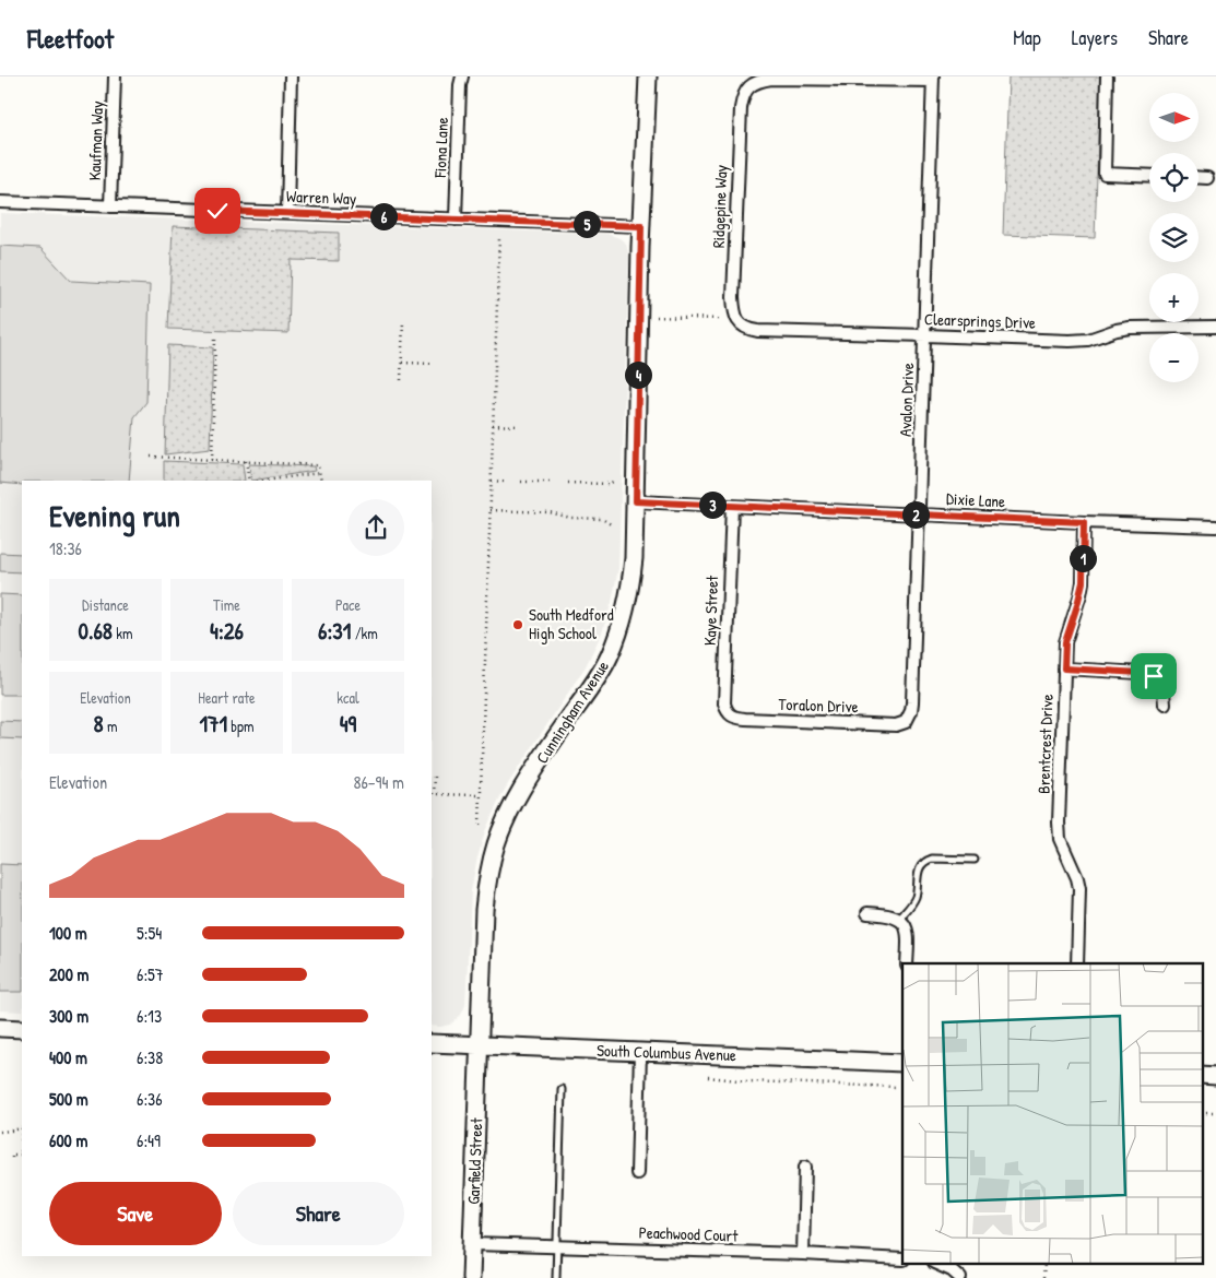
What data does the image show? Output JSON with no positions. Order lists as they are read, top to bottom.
{
  "streets": {
    "main road": ["Cunningham Avenue", "South Columbus Avenue", "Garfield Street"],
    "street": [
      "Kaufman Way",
      "Fiona Lane",
      "Warren Way",
      "Ridgepine Way",
      "Clearsprings Drive",
      "Avalon Drive",
      "Dixie Lane",
      "Kaye Street",
      "Toralon Drive",
      "Brentcrest Drive",
      "Peachwood Court"
    ]
  },
  "crossings": [
    ["Kaufman Way", "Warren Way"],
    ["Fiona Lane", "Warren Way"],
    ["Warren Way", "Cunningham Avenue"],
    ["Ridgepine Way", "Clearsprings Drive"],
    ["Ridgepine Way", "Avalon Drive"],
    ["Clearsprings Drive", "Avalon Drive"],
    ["Avalon Drive", "Dixie Lane"],
    ["Avalon Drive", "Toralon Drive"],
    ["Dixie Lane", "Kaye Street"],
    ["Dixie Lane", "Cunningham Avenue"],
    ["Dixie Lane", "Brentcrest Drive"],
    ["Kaye Street", "Toralon Drive"],
    ["Cunningham Avenue", "South Columbus Avenue"],
    ["Cunningham Avenue", "Garfield Street"],
    ["South Columbus Avenue", "Garfield Street"],
    ["Garfield Street", "Peachwood Court"]
  ],
  "places": ["South Medford High School"],
  "north": "right",
  "page": {
    "header": "Fleetfoot",
    "nav": ["Map", "Layers", "Share"],
    "map_buttons": ["+", "−"],
    "pins": [
      "6",
      "5",
      "4",
      "3",
      "2",
      "1"
    ],
    "heading": ["Evening run", "18:36"],
    "stats": [
      ["Distance", "0.68 km"],
      ["Time", "4:26"],
      ["Pace", "6:31 /km"],
      ["Elevation", "8 m"],
      ["Heart rate", "171 bpm"],
      ["kcal", "49"]
    ],
    "chart": ["Elevation", "86–94 m"],
    "list": [
      {
        "name": "100 m",
        "note": "5:54"
      },
      {
        "name": "200 m",
        "note": "6:57"
      },
      {
        "name": "300 m",
        "note": "6:13"
      },
      {
        "name": "400 m",
        "note": "6:38"
      },
      {
        "name": "500 m",
        "note": "6:36"
      },
      {
        "name": "600 m",
        "note": "6:49"
      }
    ],
    "buttons": ["Save", "Share"]
  }
}
